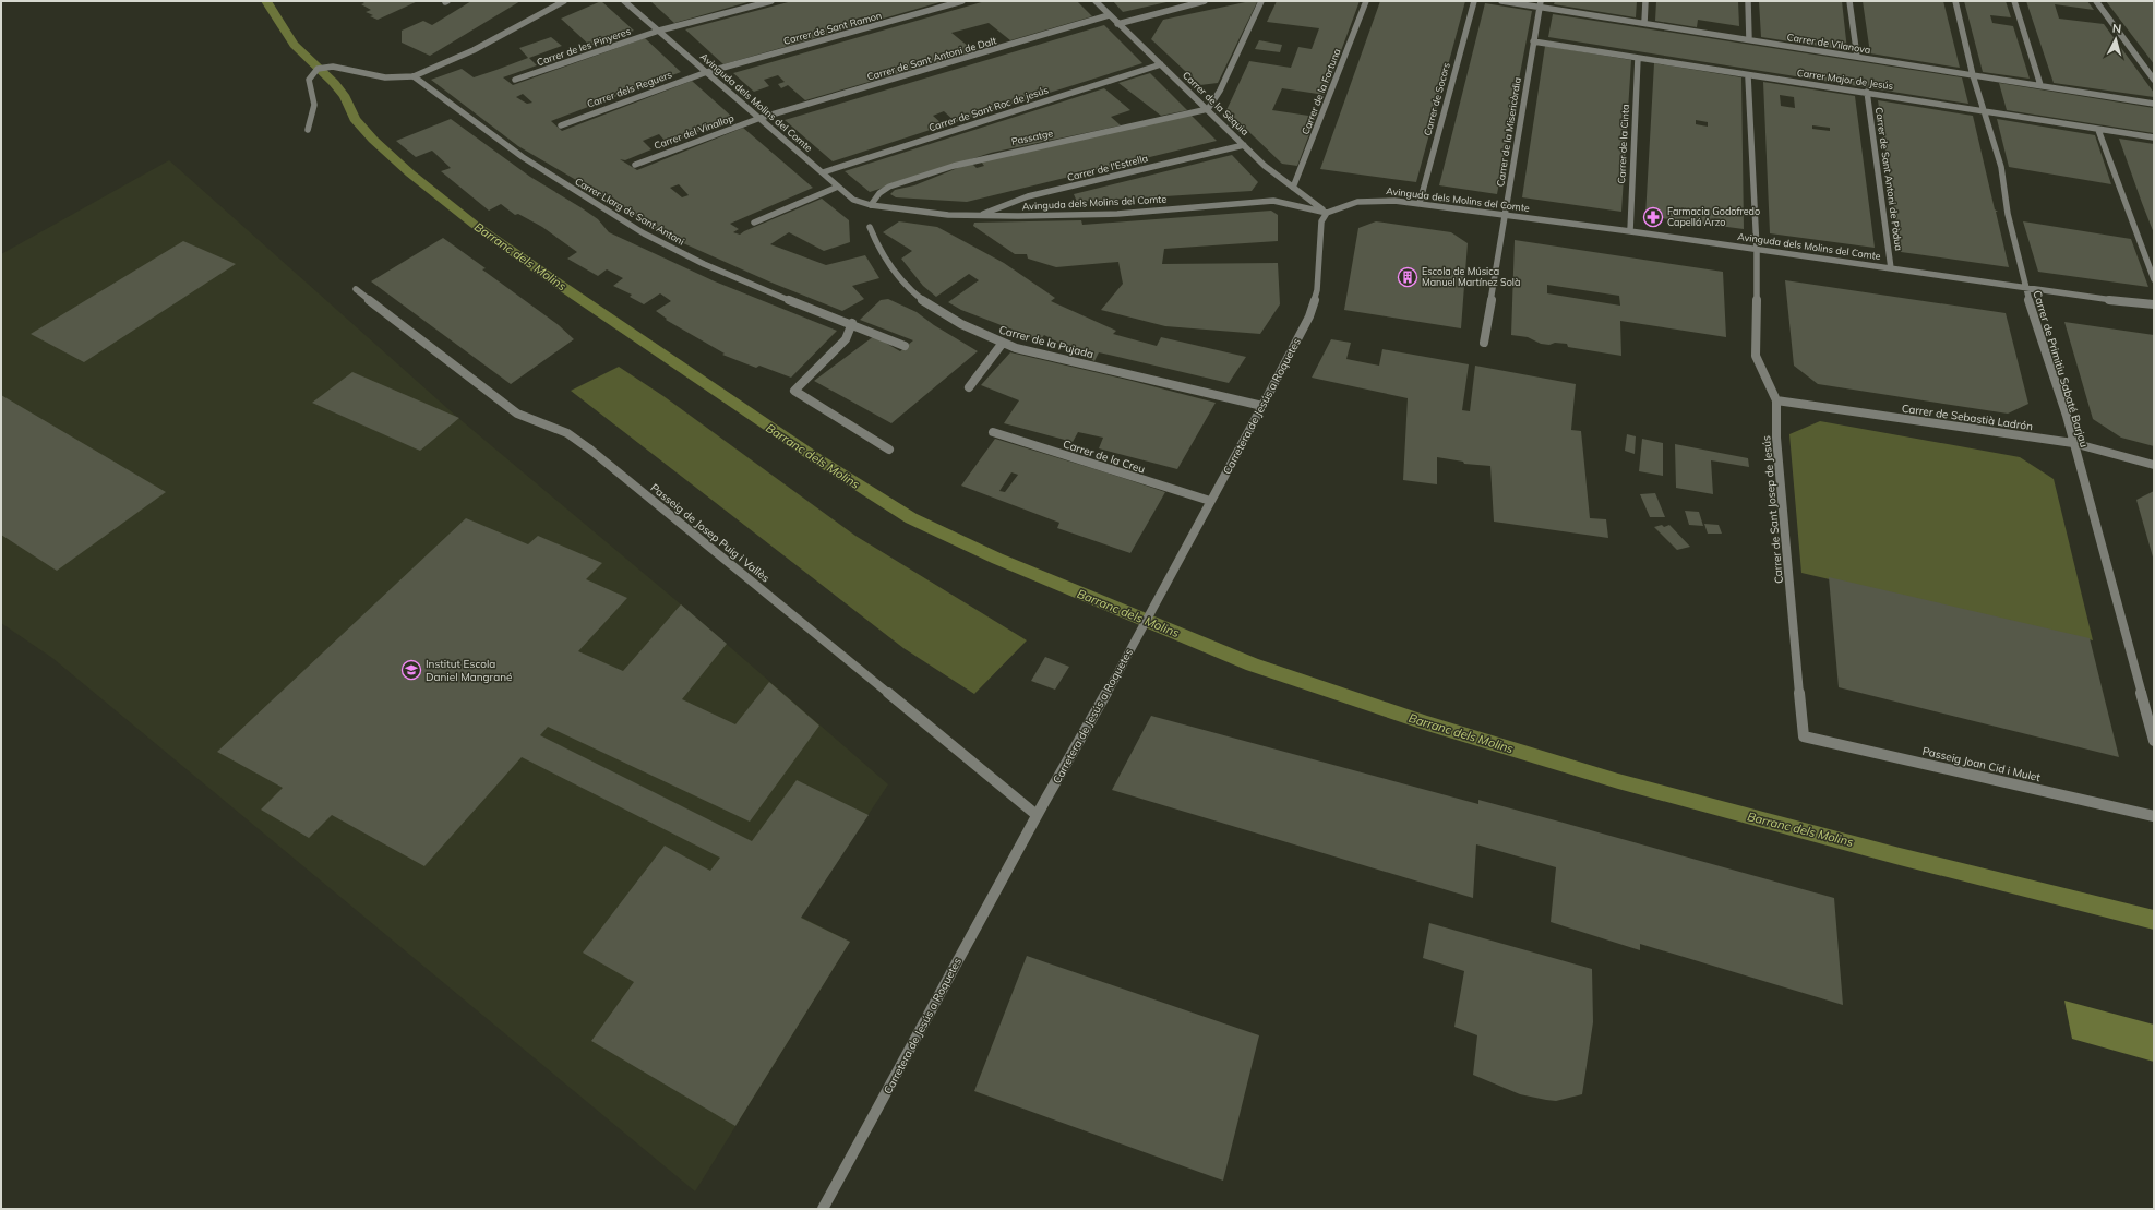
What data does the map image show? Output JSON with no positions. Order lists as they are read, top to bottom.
{
  "streets": {
    "street": [
      "Carrer de Sant Ramon",
      "Carrer de Vilanova",
      "Carrer de les Pinyeres",
      "Carrer de Sant Antoni de Dalt",
      "Carrer Major de Jesús",
      "Carrer dels Reguers",
      "Carrer de la Fortuna",
      "Carrer de Socors",
      "Avinguda dels Molins del Comte",
      "Carrer de la Sèquia",
      "Carrer de Sant Roc de jesús",
      "Carrer del Vinallop",
      "Carrer de la Misericòrdia",
      "Passatge",
      "Carrer de la Cinta",
      "Carrer de l'Estrella",
      "Carrer de Sant Antoni de Pàdua",
      "Carrer Llarg de Sant Antoni",
      "Carrer de la Pujada",
      "Carrer de Primitiu Sabaté Barjau",
      "Carretera de Jesús a Roquetes",
      "Carrer de Sebastià Ladrón",
      "Carrer de la Creu",
      "Carrer de Sant Josep de Jesús",
      "Passeig de Josep Puig i Vallès",
      "Passeig Joan Cid i Mulet"
    ]
  },
  "crossings": [
    ["Carrer de Sant Ramon", "Carrer dels Reguers"],
    ["Carrer de Sant Ramon", "Avinguda dels Molins del Comte"],
    ["Carrer de Vilanova", "Carrer de la Misericòrdia"],
    ["Carrer de Vilanova", "Carrer de Primitiu Sabaté Barjau"],
    ["Carrer de les Pinyeres", "Avinguda dels Molins del Comte"],
    ["Carrer de Sant Antoni de Dalt", "Avinguda dels Molins del Comte"],
    ["Carrer de Sant Antoni de Dalt", "Carrer de la Sèquia"],
    ["Carrer de Sant Antoni de Dalt", "Carrer del Vinallop"],
    ["Carrer Major de Jesús", "Carrer de la Misericòrdia"],
    ["Carrer Major de Jesús", "Carrer de la Cinta"],
    ["Carrer Major de Jesús", "Carrer de Sant Antoni de Pàdua"],
    ["Carrer Major de Jesús", "Carrer de Primitiu Sabaté Barjau"],
    ["Carrer Major de Jesús", "Carrer de Sant Josep de Jesús"],
    ["Carrer dels Reguers", "Avinguda dels Molins del Comte"],
    ["Carrer de la Fortuna", "Carrer de la Sèquia"],
    ["Carrer de Socors", "Avinguda dels Molins del Comte"],
    ["Avinguda dels Molins del Comte", "Carrer de la Sèquia"],
    ["Avinguda dels Molins del Comte", "Carrer de Sant Roc de jesús"],
    ["Avinguda dels Molins del Comte", "Carrer del Vinallop"],
    ["Avinguda dels Molins del Comte", "Carrer de la Misericòrdia"],
    ["Avinguda dels Molins del Comte", "Passatge"],
    ["Avinguda dels Molins del Comte", "Carrer de la Cinta"],
    ["Avinguda dels Molins del Comte", "Carrer de l'Estrella"],
    ["Avinguda dels Molins del Comte", "Carrer de Sant Antoni de Pàdua"],
    ["Avinguda dels Molins del Comte", "Carrer de Primitiu Sabaté Barjau"],
    ["Avinguda dels Molins del Comte", "Carretera de Jesús a Roquetes"],
    ["Avinguda dels Molins del Comte", "Carrer de Sant Josep de Jesús"],
    ["Carrer de la Sèquia", "Carrer de Sant Roc de jesús"],
    ["Carrer de la Sèquia", "Passatge"],
    ["Carrer de la Sèquia", "Carrer de l'Estrella"],
    ["Carrer de la Sèquia", "Carretera de Jesús a Roquetes"],
    ["Carrer de la Pujada", "Carretera de Jesús a Roquetes"],
    ["Carrer de Primitiu Sabaté Barjau", "Carrer de Sebastià Ladrón"],
    ["Carretera de Jesús a Roquetes", "Carrer de la Creu"],
    ["Carretera de Jesús a Roquetes", "Passeig de Josep Puig i Vallès"],
    ["Carrer de Sebastià Ladrón", "Carrer de Sant Josep de Jesús"],
    ["Carrer de Sant Josep de Jesús", "Passeig Joan Cid i Mulet"]
  ],
  "water": ["Barranc dels Molins"],
  "places": {
    "pharmacy": ["Farmacia Godofredo Capellá Arzo"],
    "building": ["Escola de Música Manuel Martínez Solà"],
    "school or university": ["Institut Escola Daniel Mangrané"]
  },
  "north": "top"
}
